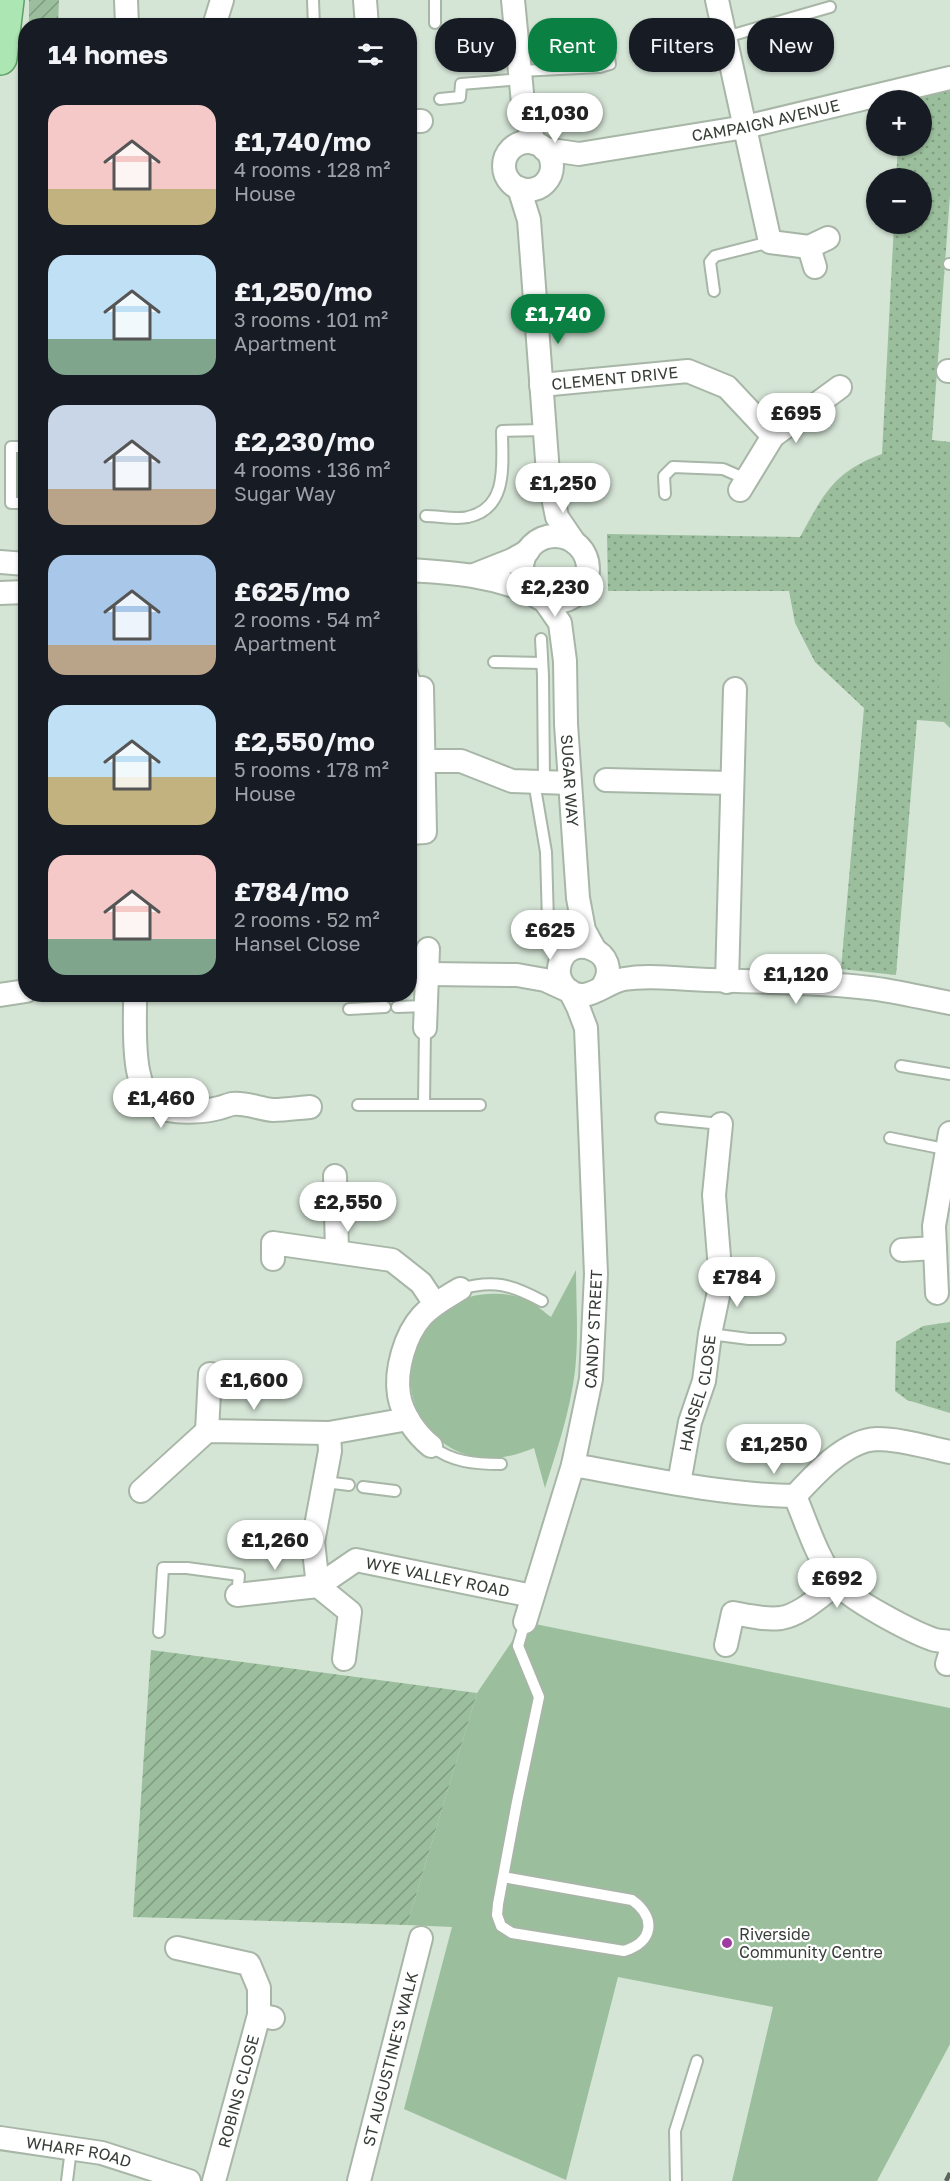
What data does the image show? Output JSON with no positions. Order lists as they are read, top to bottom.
{
  "streets": {
    "street": [
      "CAMPAIGN AVENUE",
      "CLEMENT DRIVE",
      "SUGAR WAY",
      "CANDY STREET",
      "HANSEL CLOSE",
      "WYE VALLEY ROAD",
      "ST AUGUSTINE'S WALK",
      "ROBINS CLOSE",
      "WHARF ROAD"
    ]
  },
  "crossings": [
    ["SUGAR WAY", "CANDY STREET"],
    ["CANDY STREET", "WYE VALLEY ROAD"]
  ],
  "places": ["Riverside Community Centre"],
  "page": {
    "chip": [
      "Buy",
      "Rent",
      "Filters",
      "New"
    ],
    "heading": "14 homes",
    "map_buttons": ["+", "−"],
    "list": [
      {
        "name": "£1,740/mo",
        "note": "4 rooms · 128 m² · House"
      },
      {
        "name": "£1,250/mo",
        "note": "3 rooms · 101 m² · Apartment"
      },
      {
        "name": "£2,230/mo",
        "note": "4 rooms · 136 m² · Sugar Way"
      },
      {
        "name": "£625/mo",
        "note": "2 rooms · 54 m² · Apartment"
      },
      {
        "name": "£2,550/mo",
        "note": "5 rooms · 178 m² · House"
      },
      {
        "name": "£784/mo",
        "note": "2 rooms · 52 m² · Hansel Close"
      }
    ],
    "price": [
      "£1,030",
      "£1,740",
      "£695",
      "£1,250",
      "£2,230",
      "£625",
      "£1,120",
      "£1,460",
      "£2,550",
      "£784",
      "£1,600",
      "£1,250",
      "£1,260",
      "£692"
    ]
  }
}
